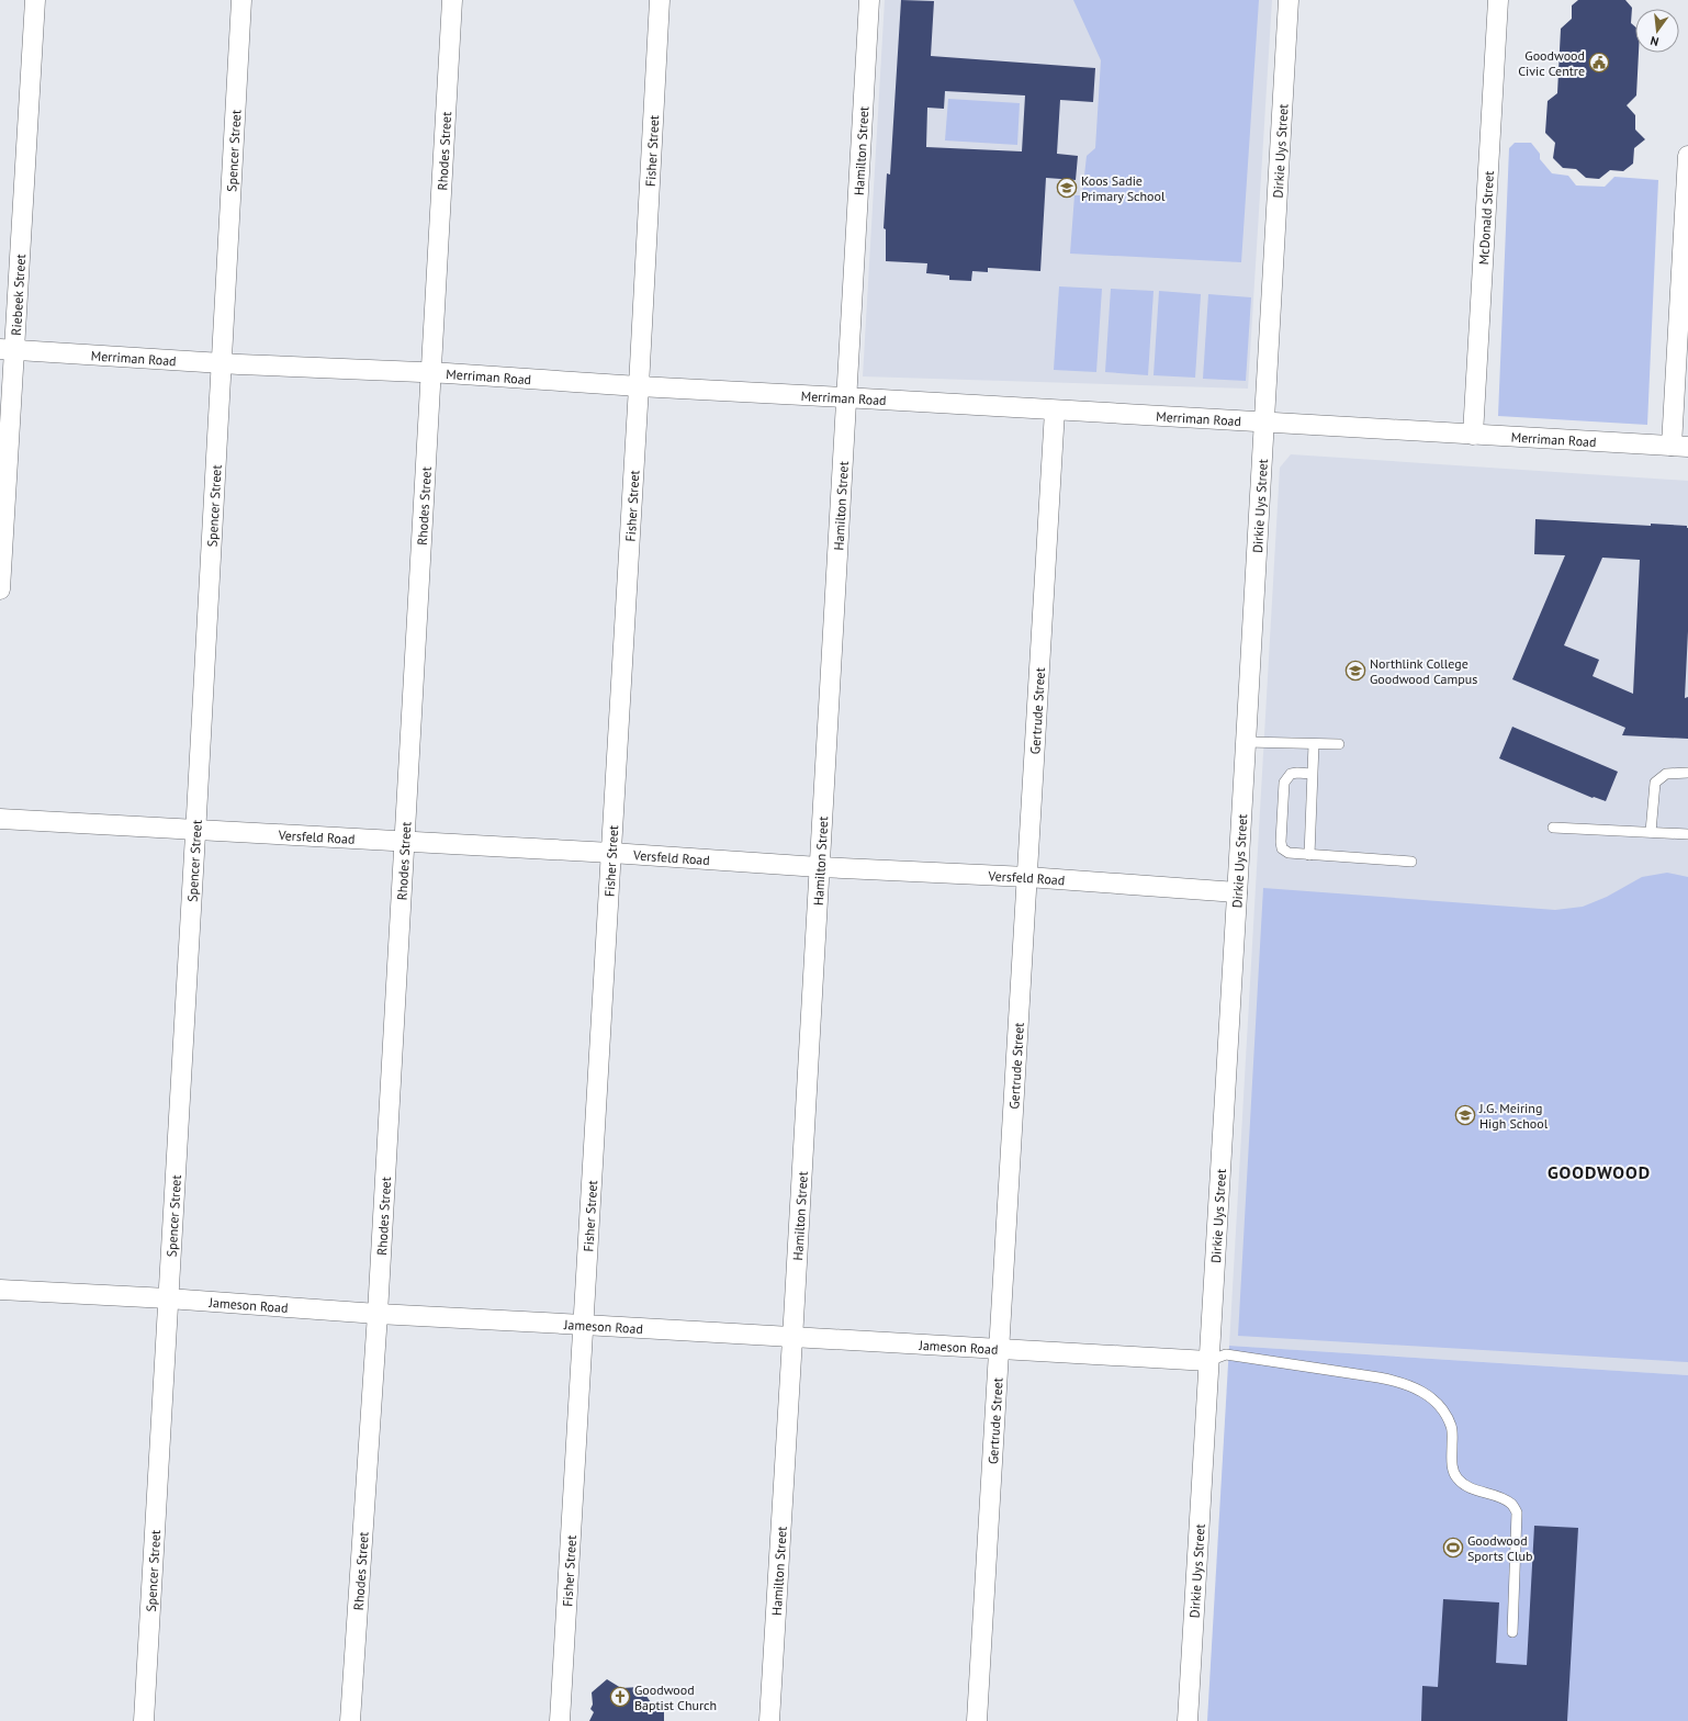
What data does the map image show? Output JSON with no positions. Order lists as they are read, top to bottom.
{
  "streets": {
    "street": [
      "Spencer Street",
      "Rhodes Street",
      "Fisher Street",
      "Hamilton Street",
      "Dirkie Uys Street",
      "McDonald Street",
      "Riebeek Street",
      "Merriman Road",
      "Gertrude Street",
      "Versfeld Road",
      "Jameson Road"
    ]
  },
  "crossings": [
    ["Spencer Street", "Merriman Road"],
    ["Spencer Street", "Versfeld Road"],
    ["Spencer Street", "Jameson Road"],
    ["Rhodes Street", "Merriman Road"],
    ["Rhodes Street", "Versfeld Road"],
    ["Rhodes Street", "Jameson Road"],
    ["Fisher Street", "Merriman Road"],
    ["Fisher Street", "Versfeld Road"],
    ["Fisher Street", "Jameson Road"],
    ["Hamilton Street", "Merriman Road"],
    ["Hamilton Street", "Versfeld Road"],
    ["Hamilton Street", "Jameson Road"],
    ["Dirkie Uys Street", "Merriman Road"],
    ["Dirkie Uys Street", "Versfeld Road"],
    ["Dirkie Uys Street", "Jameson Road"],
    ["McDonald Street", "Merriman Road"],
    ["Riebeek Street", "Merriman Road"],
    ["Merriman Road", "Gertrude Street"],
    ["Gertrude Street", "Versfeld Road"],
    ["Gertrude Street", "Jameson Road"]
  ],
  "districts": ["GOODWOOD"],
  "places": {
    "public building": ["Goodwood Civic Centre"],
    "school or university": ["Koos Sadie Primary School", "Northlink College Goodwood Campus", "J.G. Meiring High School"],
    "sports": ["Goodwood Sports Club"],
    "church": ["Goodwood Baptist Church"]
  },
  "north": "bottom"
}
